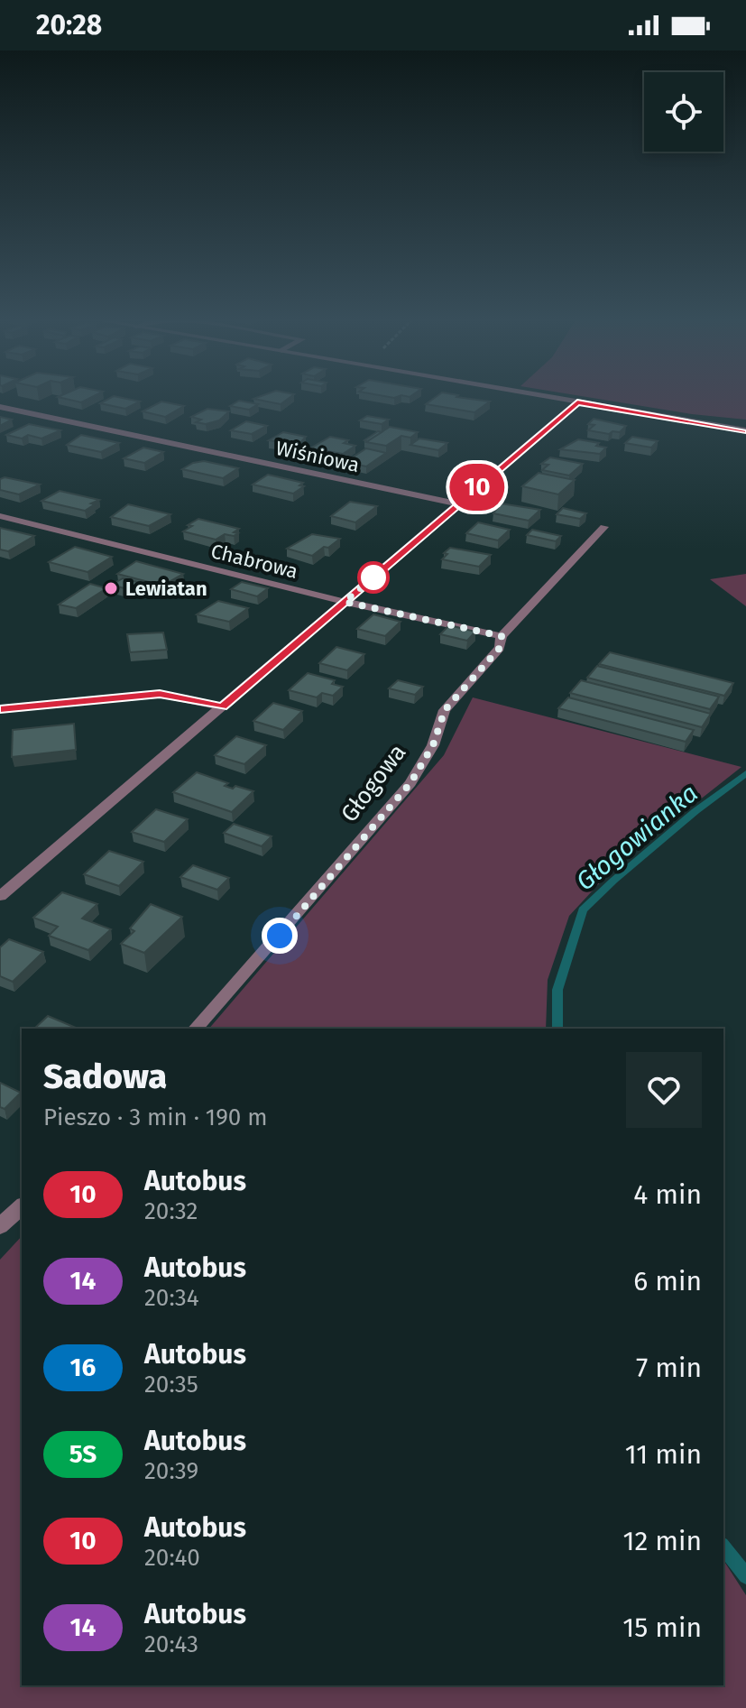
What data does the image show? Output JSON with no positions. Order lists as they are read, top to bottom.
{
  "streets": {
    "street": ["Wiśniowa", "Chabrowa", "Głogowa"]
  },
  "crossings": [
    ["Chabrowa", "Głogowa"]
  ],
  "water": ["Głogowianka"],
  "places": ["Lewiatan"],
  "lines": ["bus line 10"],
  "page": {
    "status": "20:28",
    "on_map": "10",
    "heading": ["Sadowa", "Pieszo · 3 min · 190 m"],
    "list": [
      {
        "mark": "10",
        "name": "Autobus",
        "note": "20:32",
        "value": "4 min"
      },
      {
        "mark": "14",
        "name": "Autobus",
        "note": "20:34",
        "value": "6 min"
      },
      {
        "mark": "16",
        "name": "Autobus",
        "note": "20:35",
        "value": "7 min"
      },
      {
        "mark": "5S",
        "name": "Autobus",
        "note": "20:39",
        "value": "11 min"
      },
      {
        "mark": "10",
        "name": "Autobus",
        "note": "20:40",
        "value": "12 min"
      },
      {
        "mark": "14",
        "name": "Autobus",
        "note": "20:43",
        "value": "15 min"
      }
    ]
  }
}
